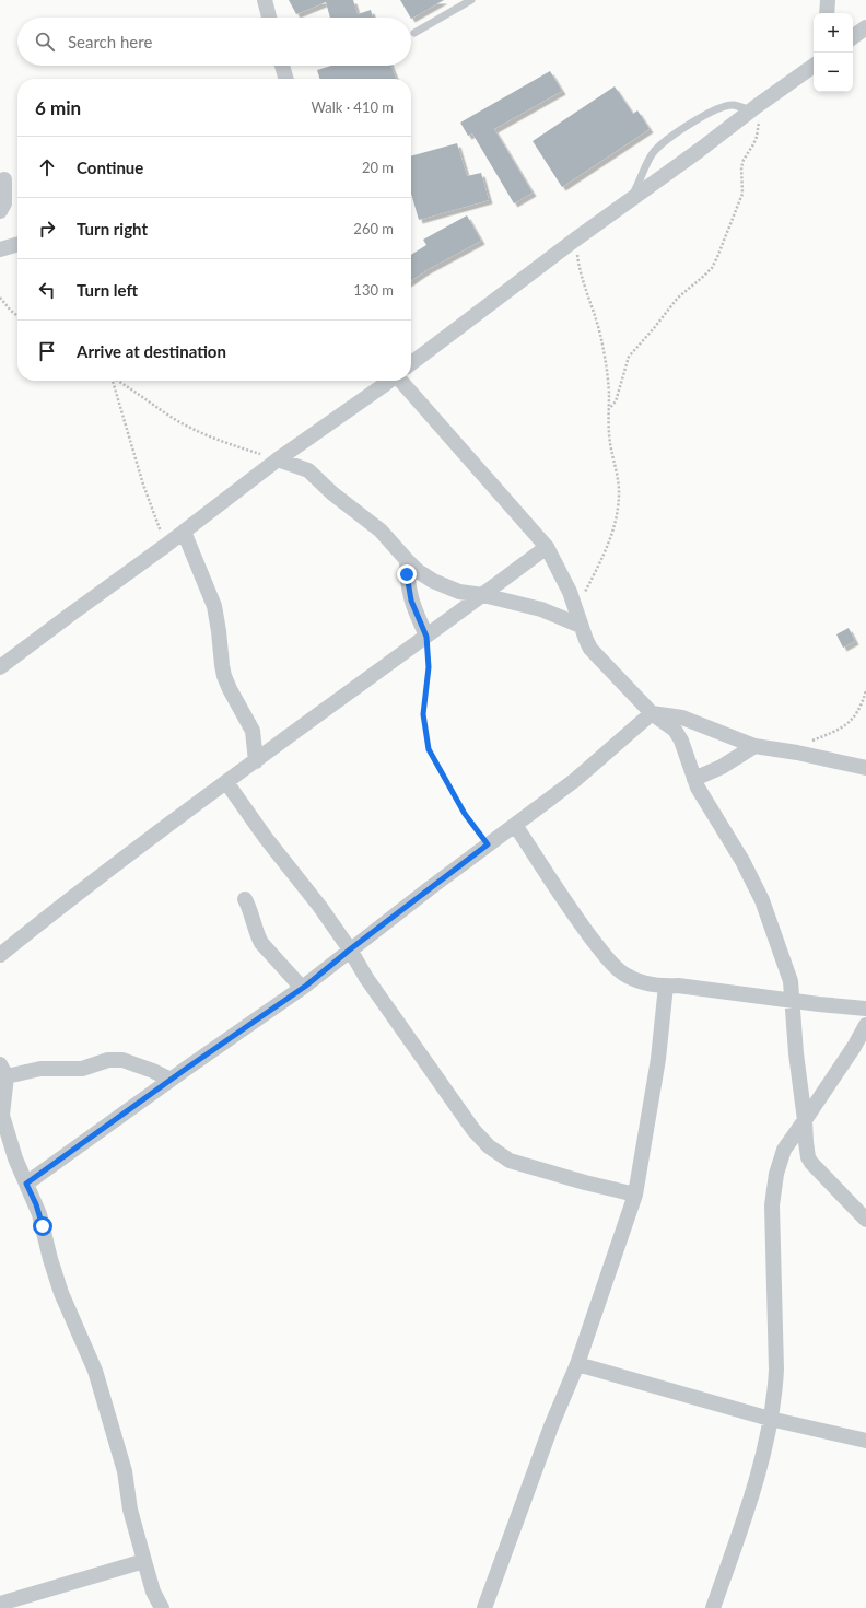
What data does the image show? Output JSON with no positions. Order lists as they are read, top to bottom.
{
  "page": {
    "map_buttons": ["+", "−"],
    "search": "Search here",
    "heading": ["6 min", "Walk · 410 m"],
    "list": [
      ["Continue", "20 m"],
      ["Turn right", "260 m"],
      ["Turn left", "130 m"],
      "Arrive at destination"
    ]
  }
}
